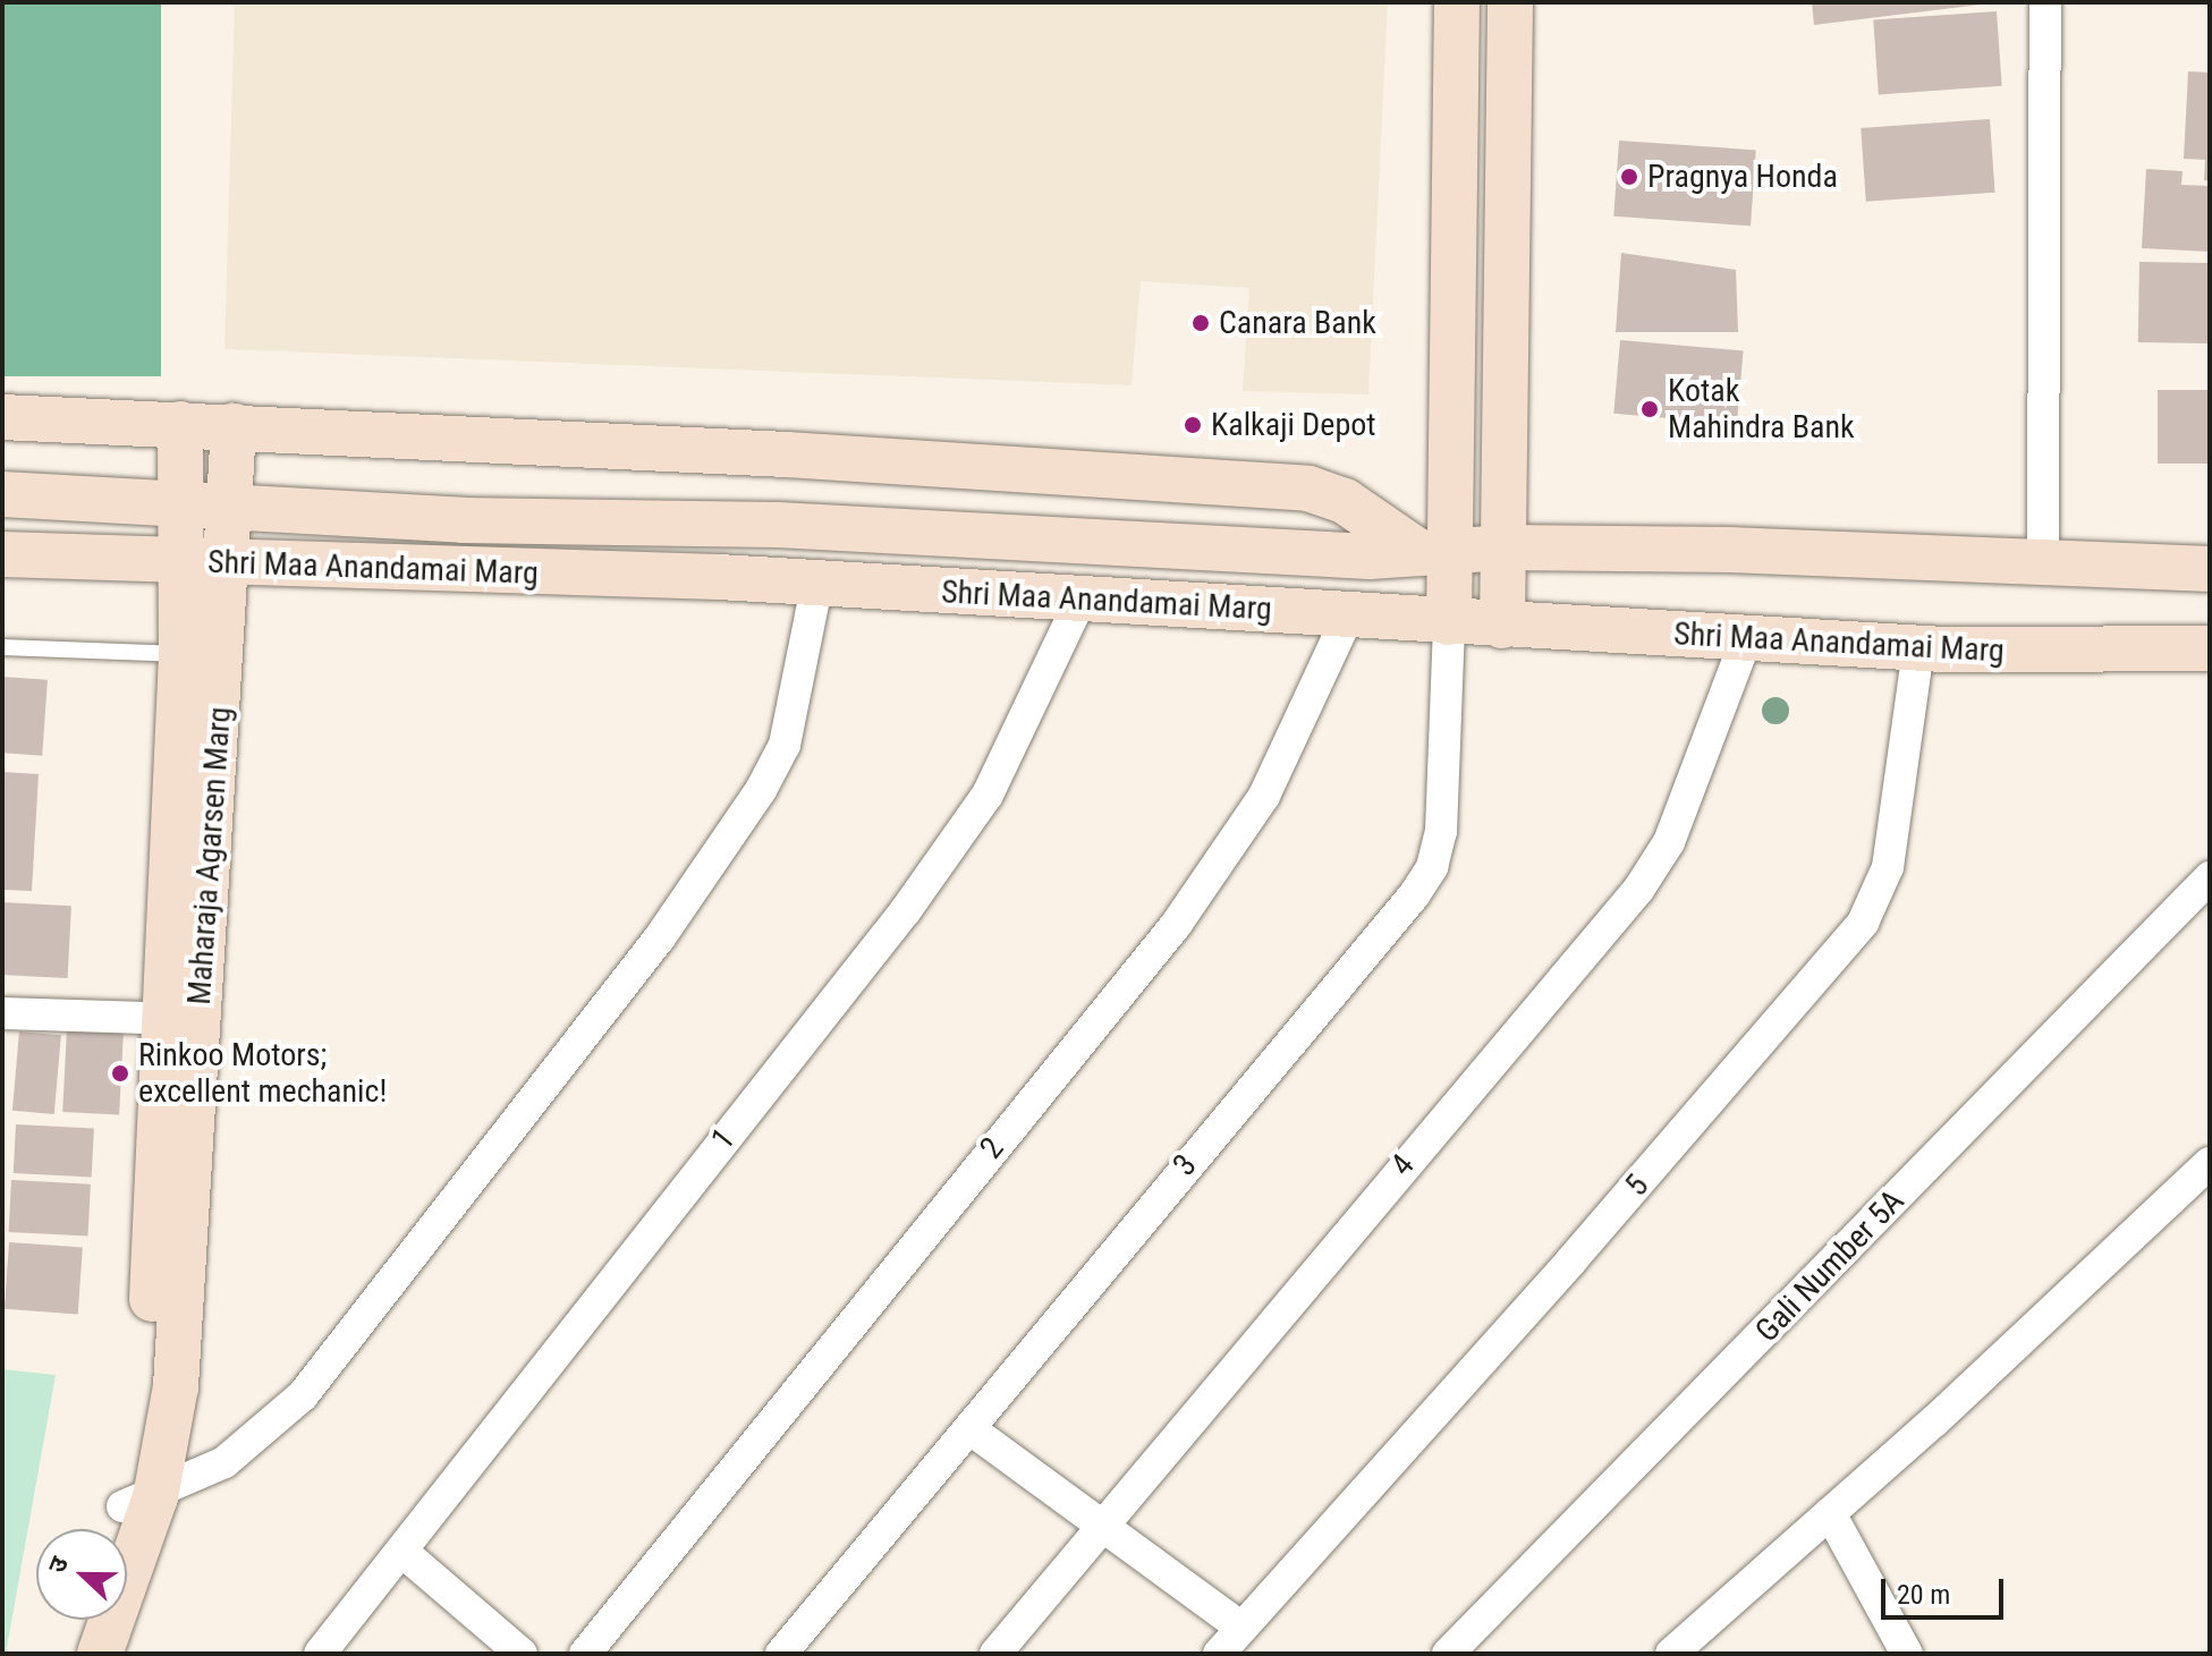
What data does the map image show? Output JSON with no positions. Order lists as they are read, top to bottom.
{
  "streets": {
    "street": [
      "Shri Maa Anandamai Marg",
      "Maharaja Agarsen Marg",
      "1",
      "2",
      "3",
      "4",
      "5",
      "Gali Number 5A"
    ]
  },
  "crossings": [
    ["Shri Maa Anandamai Marg", "Maharaja Agarsen Marg"],
    ["Shri Maa Anandamai Marg", "1"],
    ["Shri Maa Anandamai Marg", "2"],
    ["Shri Maa Anandamai Marg", "3"],
    ["Shri Maa Anandamai Marg", "4"],
    ["Shri Maa Anandamai Marg", "5"]
  ],
  "places": [
    "Pragnya Honda",
    "Canara Bank",
    "Kotak Mahindra Bank",
    "Kalkaji Depot",
    "Rinkoo Motors; excellent mechanic!"
  ],
  "scale_bar": "20 m",
  "north": "left"
}
